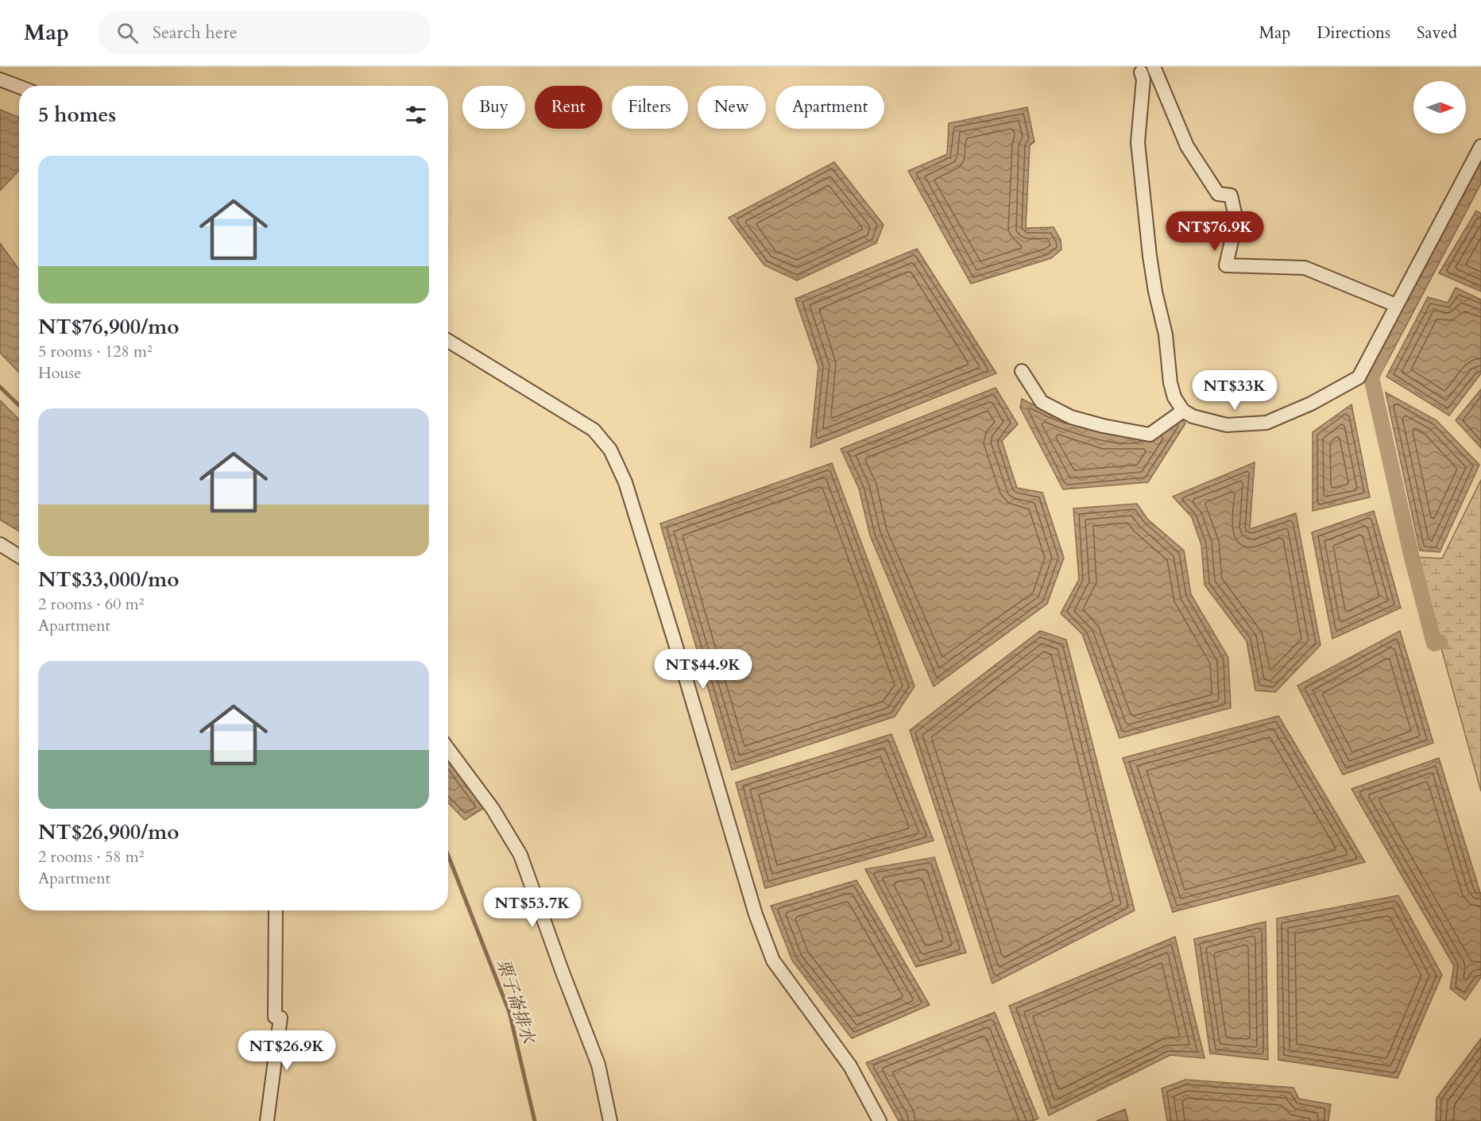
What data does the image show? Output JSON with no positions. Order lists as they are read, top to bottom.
{
  "water": ["栗子崙排水"],
  "north": "right",
  "page": {
    "header": "Map",
    "search": "Search here",
    "nav": ["Map", "Directions", "Saved"],
    "chip": [
      "Buy",
      "Rent",
      "Filters",
      "New",
      "Apartment"
    ],
    "heading": "5 homes",
    "list": [
      {
        "name": "NT$76,900/mo",
        "note": "5 rooms · 128 m² · House"
      },
      {
        "name": "NT$33,000/mo",
        "note": "2 rooms · 60 m² · Apartment"
      },
      {
        "name": "NT$26,900/mo",
        "note": "2 rooms · 58 m² · Apartment"
      }
    ],
    "price": [
      "NT$76.9K",
      "NT$33K",
      "NT$44.9K",
      "NT$53.7K",
      "NT$26.9K"
    ]
  }
}
